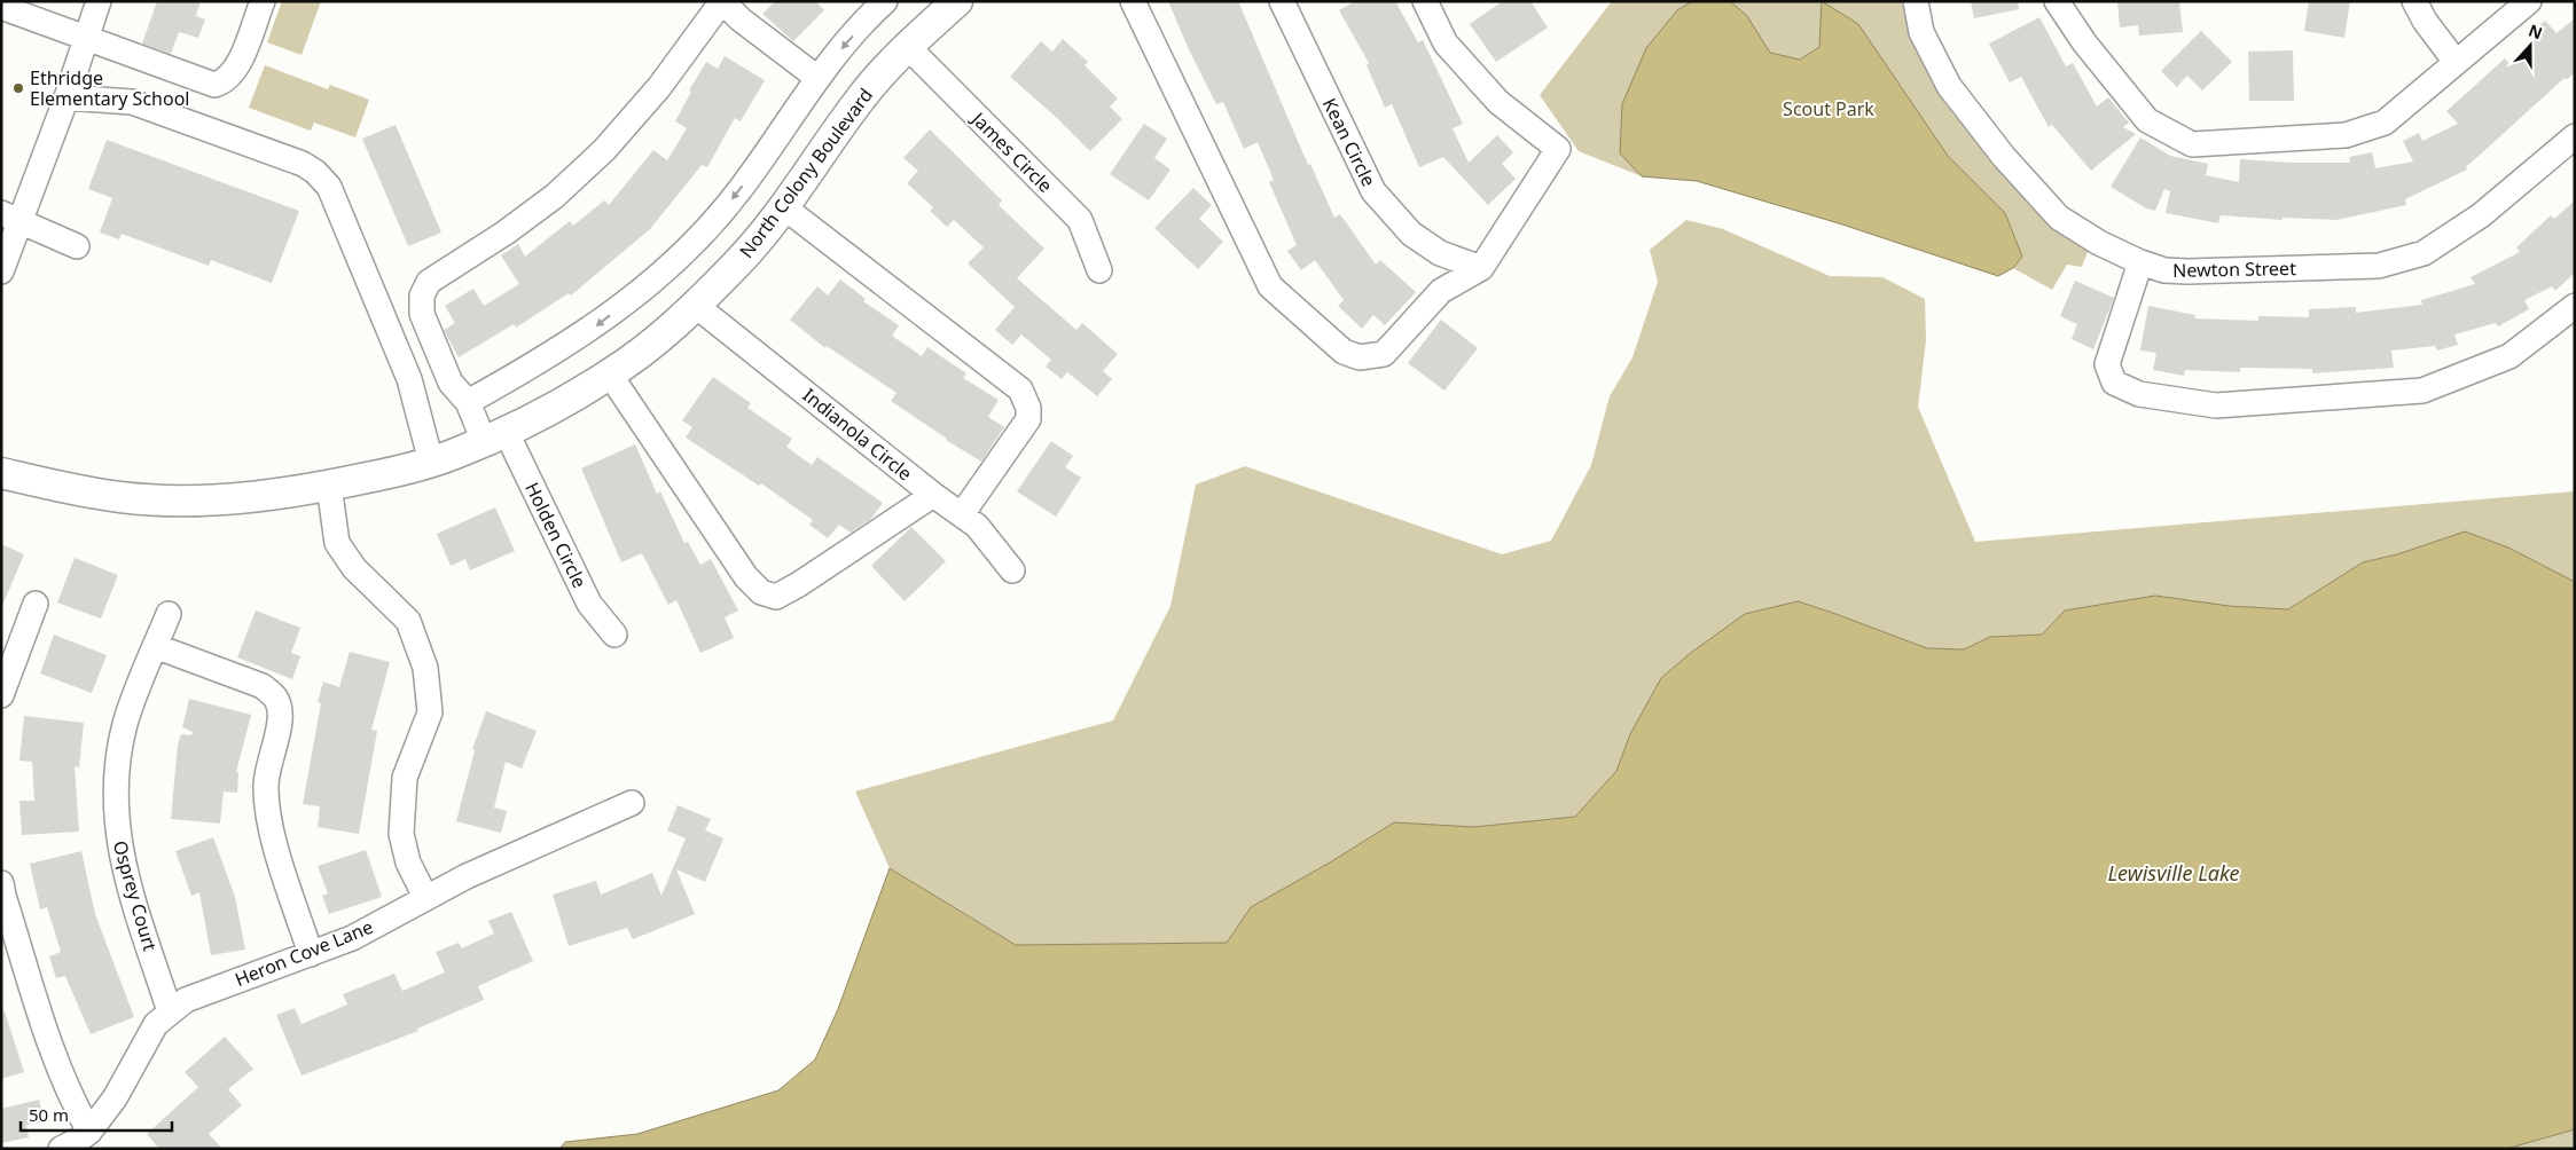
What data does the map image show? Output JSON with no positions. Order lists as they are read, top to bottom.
{
  "streets": {
    "main road": ["North Colony Boulevard"],
    "street": [
      "Kean Circle",
      "James Circle",
      "Newton Street",
      "Indianola Circle",
      "Holden Circle",
      "Osprey Court",
      "Heron Cove Lane"
    ]
  },
  "crossings": [
    ["James Circle", "North Colony Boulevard"],
    ["North Colony Boulevard", "Indianola Circle"],
    ["North Colony Boulevard", "Holden Circle"],
    ["Osprey Court", "Heron Cove Lane"]
  ],
  "water": ["Lewisville Lake"],
  "parks": ["Scout Park"],
  "places": ["Ethridge Elementary School"],
  "scale_bar": "50 m",
  "north": "top"
}
